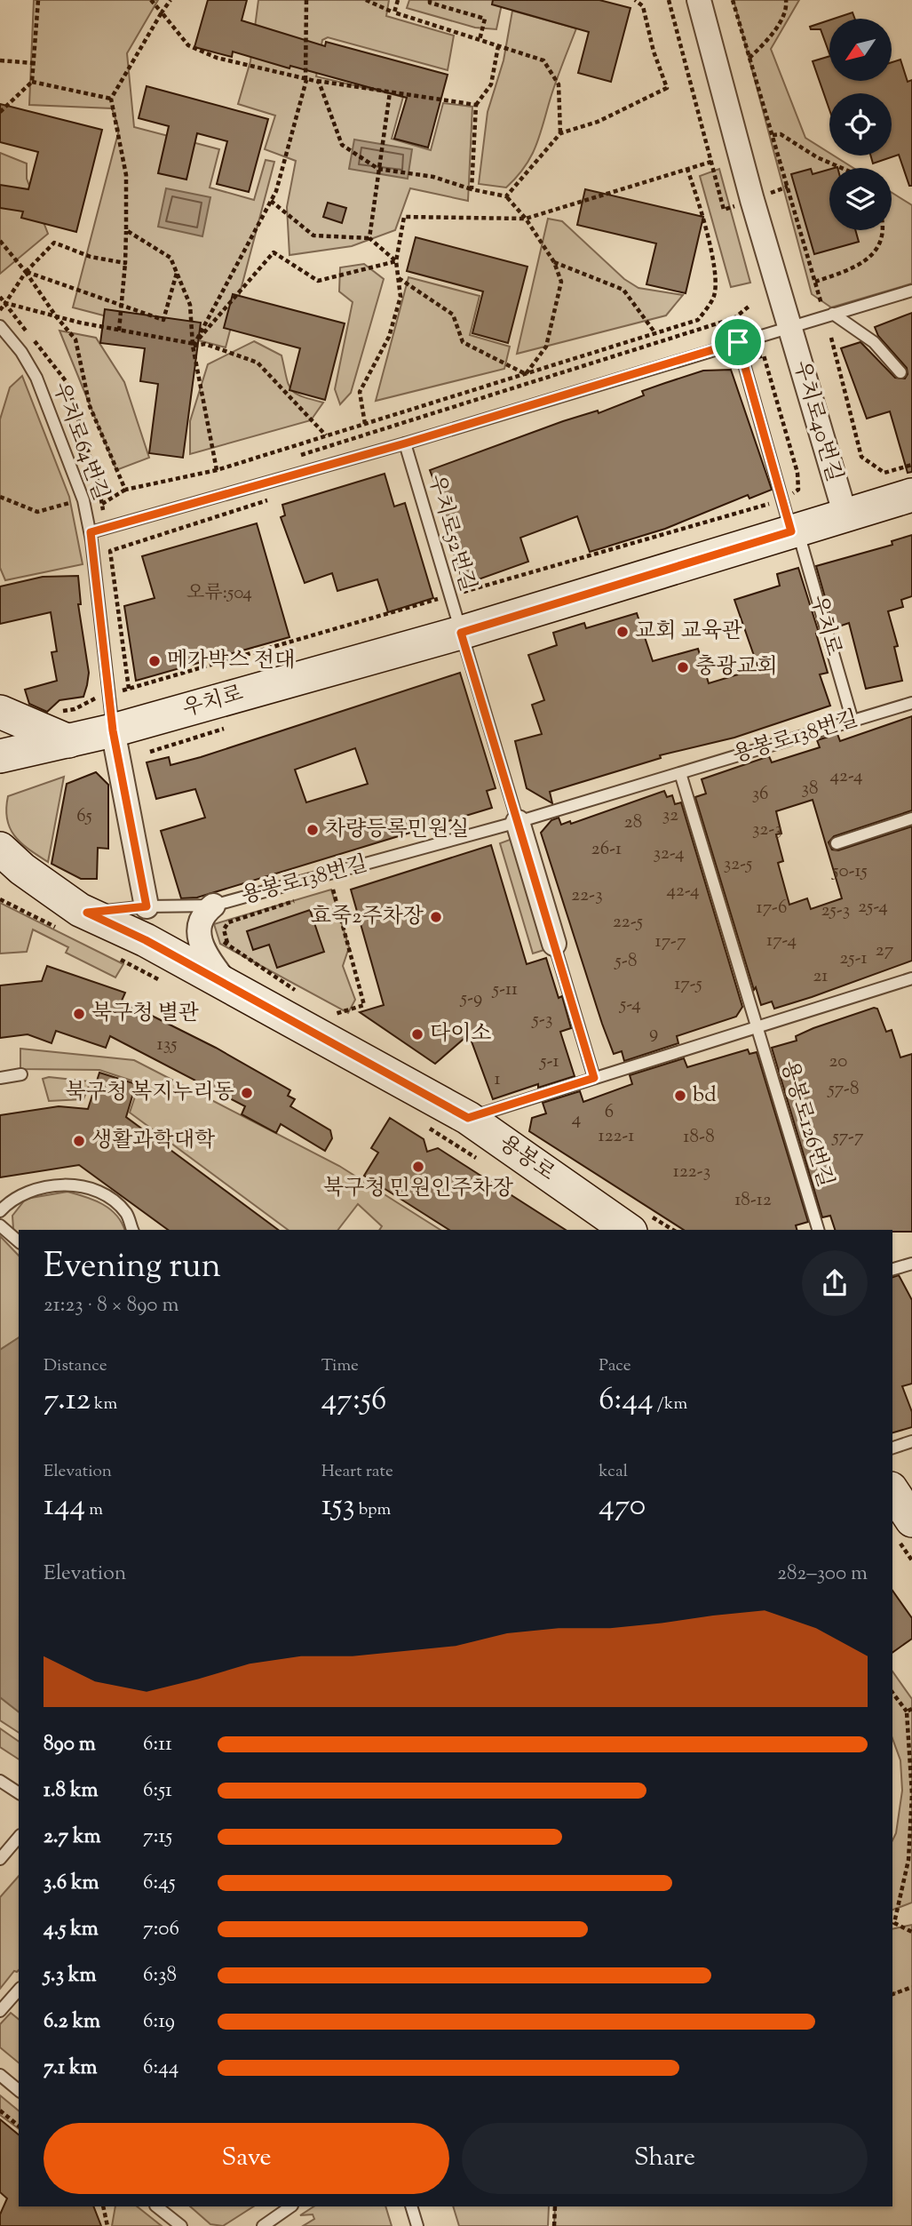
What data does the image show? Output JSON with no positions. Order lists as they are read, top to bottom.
{
  "streets": {
    "main road": ["우치로", "용봉로"],
    "street": ["우치로40번길"],
    "lane": [
      "우치로64번길",
      "우치로52번길",
      "용봉로138번길",
      "용봉로126번길"
    ]
  },
  "crossings": [
    ["우치로40번길", "우치로"],
    ["우치로64번길", "우치로"],
    ["우치로52번길", "우치로"],
    ["우치로", "용봉로138번길"],
    ["용봉로138번길", "용봉로126번길"],
    ["용봉로138번길", "용봉로"]
  ],
  "places": [
    "교회 교육관",
    "메가박스 전대",
    "충광교회",
    "차량등록민원실",
    "효죽2주차장",
    "북구청 별관",
    "다이소",
    "북구청 복지누리동",
    "bd",
    "생활과학대학",
    "북구청 민원인주차장"
  ],
  "house_numbers": [
    "오류:504",
    "42-4",
    "38",
    "36",
    "32",
    "65",
    "28",
    "32-3",
    "26-1",
    "32-4",
    "32-5",
    "50-15",
    "42-4",
    "22-3",
    "25-4",
    "17-6",
    "25-3",
    "22-5",
    "17-4",
    "17-7",
    "27",
    "25-1",
    "5-8",
    "21",
    "17-5",
    "5-11",
    "5-9",
    "5-4",
    "5-3",
    "9",
    "135",
    "5-1",
    "20",
    "1",
    "57-8",
    "6",
    "4",
    "122-1",
    "18-8",
    "57-7",
    "122-3",
    "18-12"
  ],
  "north": "bottom left",
  "page": {
    "heading": ["Evening run", "21:23 · 8 × 890 m"],
    "stats": [
      ["Distance", "7.12 km"],
      ["Time", "47:56"],
      ["Pace", "6:44 /km"],
      ["Elevation", "144 m"],
      ["Heart rate", "153 bpm"],
      ["kcal", "470"]
    ],
    "chart": ["Elevation", "282–300 m"],
    "list": [
      {
        "name": "890 m",
        "note": "6:11"
      },
      {
        "name": "1.8 km",
        "note": "6:51"
      },
      {
        "name": "2.7 km",
        "note": "7:15"
      },
      {
        "name": "3.6 km",
        "note": "6:45"
      },
      {
        "name": "4.5 km",
        "note": "7:06"
      },
      {
        "name": "5.3 km",
        "note": "6:38"
      },
      {
        "name": "6.2 km",
        "note": "6:19"
      },
      {
        "name": "7.1 km",
        "note": "6:44"
      }
    ],
    "buttons": ["Save", "Share"]
  }
}
